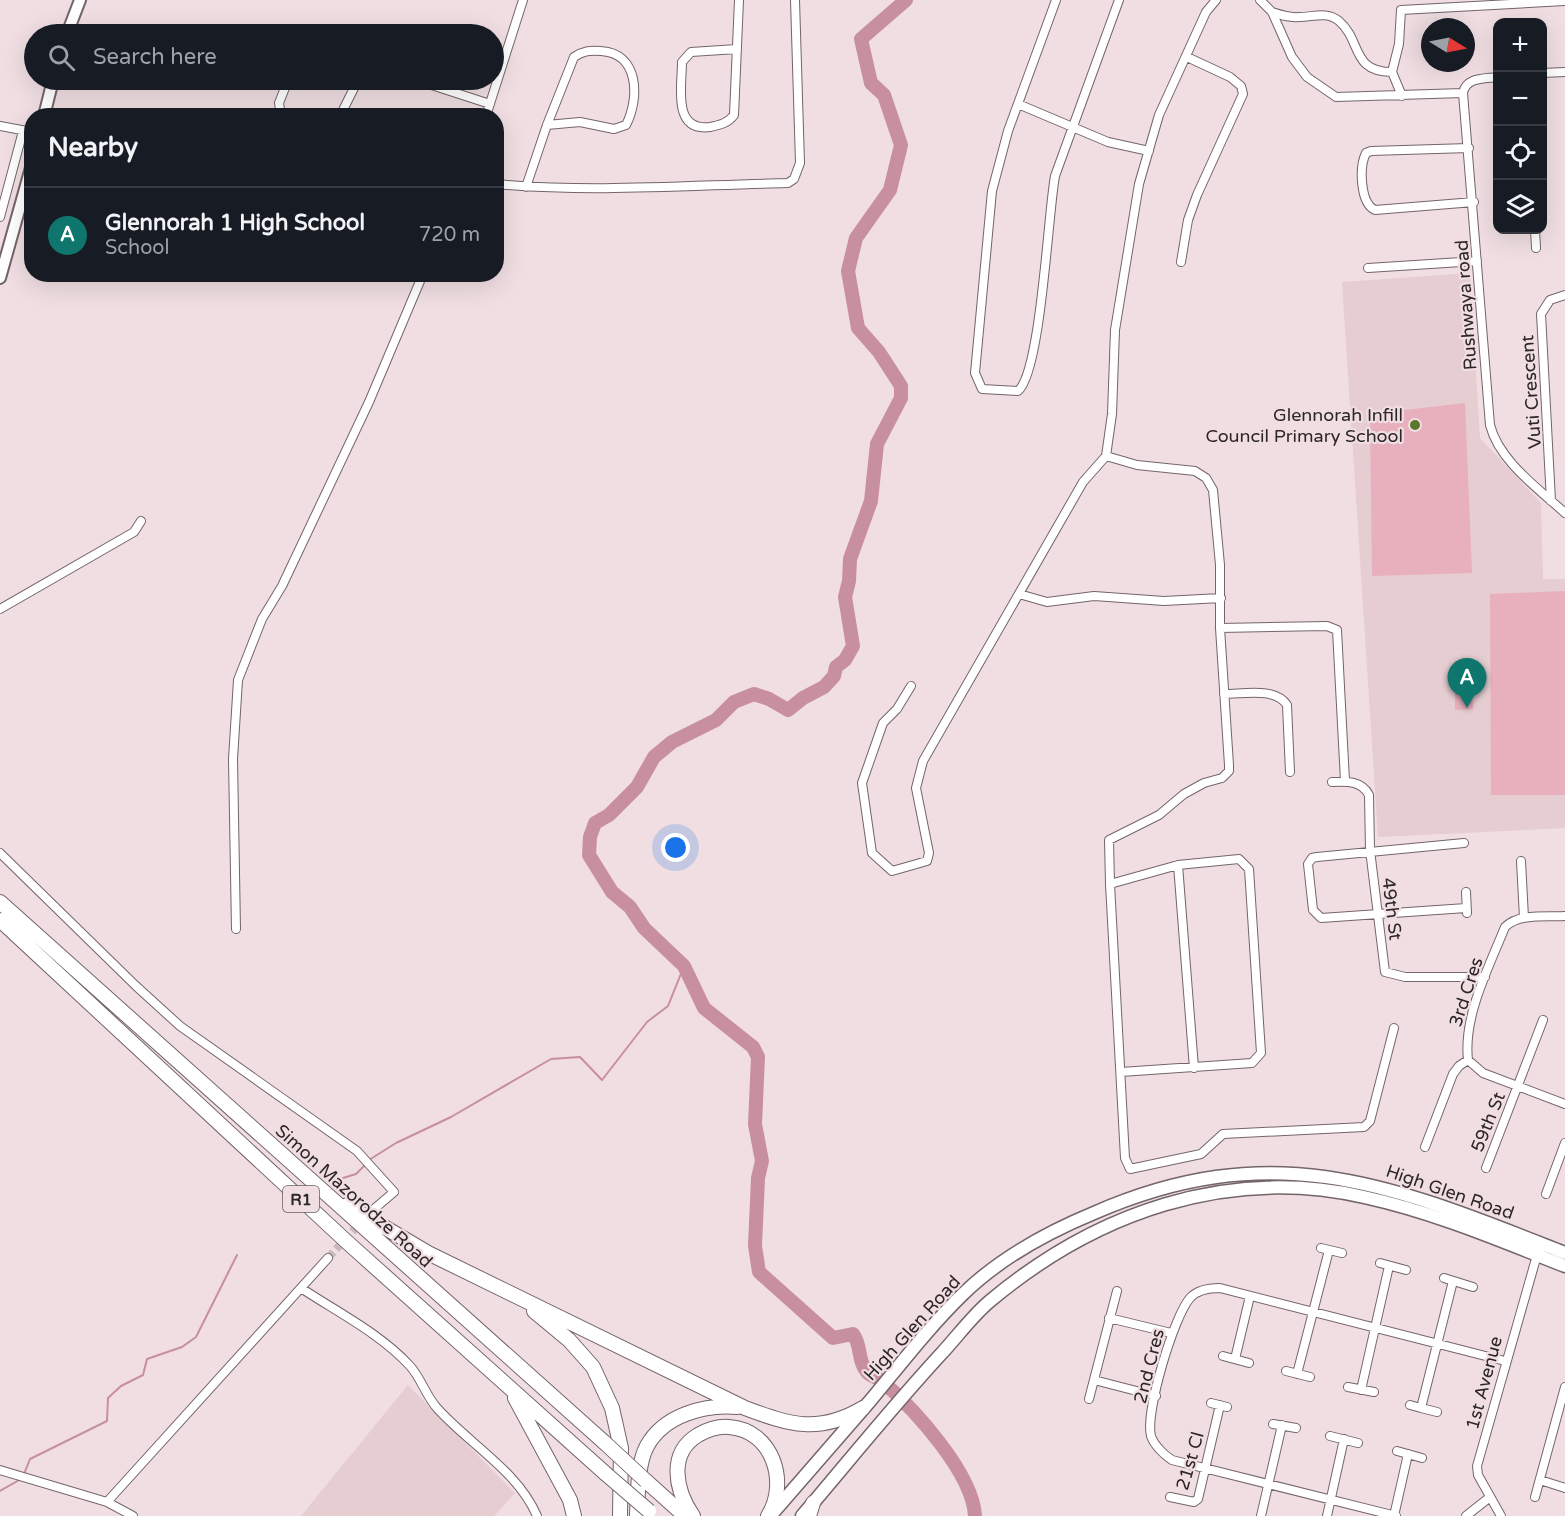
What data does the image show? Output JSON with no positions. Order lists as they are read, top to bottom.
{
  "streets": {
    "highway": ["Simon Mazorodze Road", "R1"],
    "main road": ["High Glen Road"],
    "street": [
      "Rushwaya road",
      "Vuti Crescent",
      "49th St",
      "3rd Cres",
      "59th St",
      "2nd Cres",
      "1st Avenue",
      "21st Cl"
    ]
  },
  "crossings": [
    ["Rushwaya road", "Vuti Crescent"],
    ["49th St", "3rd Cres"],
    ["High Glen Road", "1st Avenue"],
    ["2nd Cres", "1st Avenue"],
    ["2nd Cres", "21st Cl"]
  ],
  "places": ["Glennorah Infill Council Primary School"],
  "north": "right",
  "page": {
    "map_buttons": ["+", "−"],
    "search": "Search here",
    "heading": "Nearby",
    "list": [
      {
        "mark": "A",
        "name": "Glennorah 1 High School",
        "note": "School",
        "value": "720 m"
      }
    ],
    "pins": "A"
  }
}
